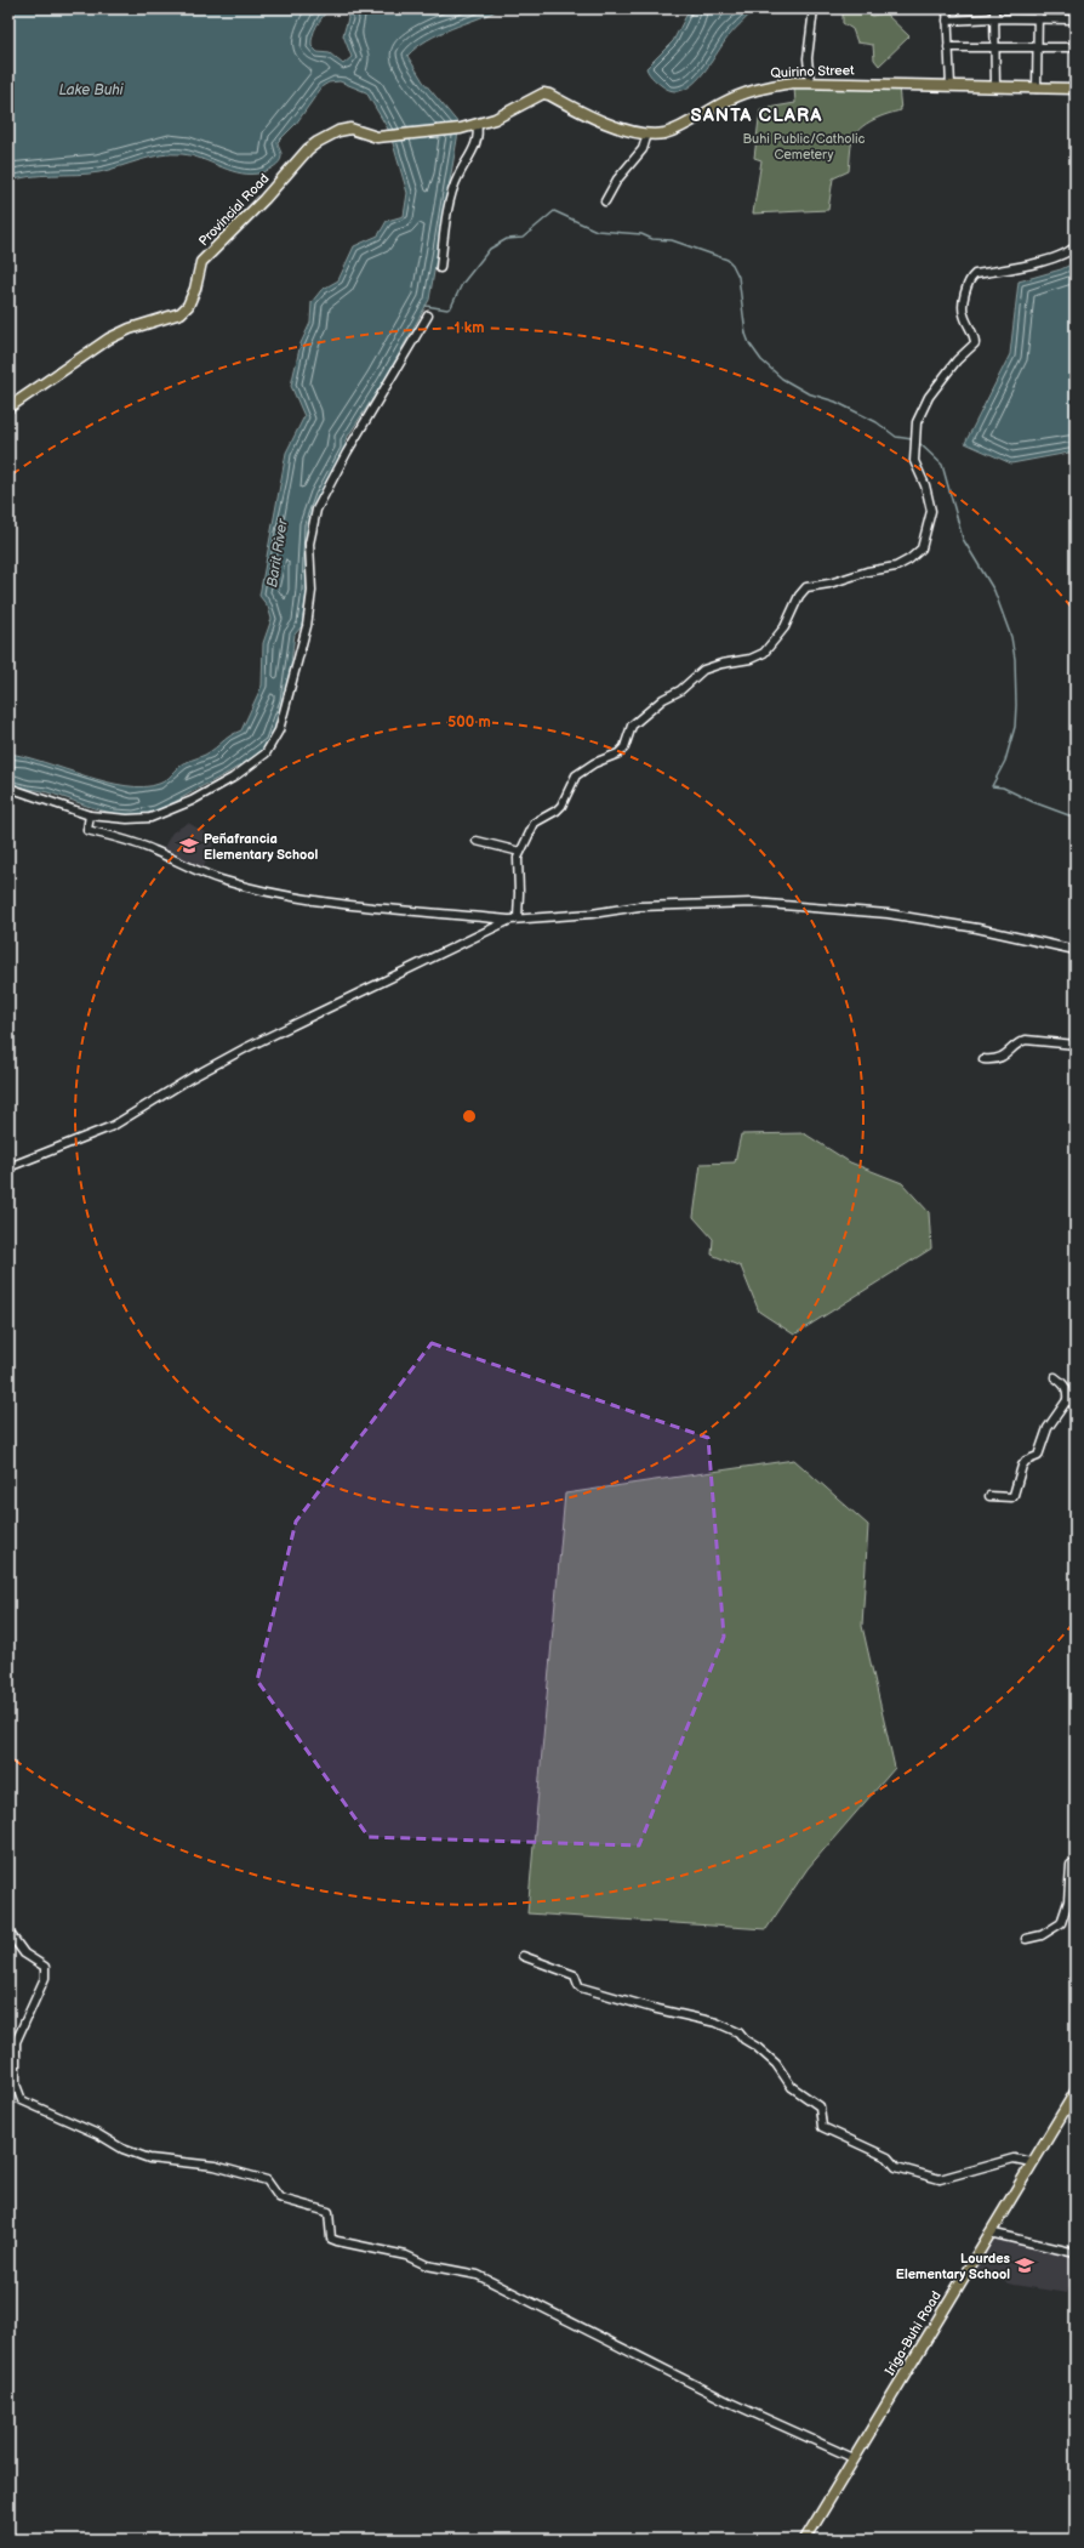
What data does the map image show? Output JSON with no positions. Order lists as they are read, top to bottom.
{
  "streets": {
    "main road": ["Quirino Street", "Provincial Road", "Iriga-Buhi Road"]
  },
  "crossings": [
    ["Quirino Street", "Provincial Road"]
  ],
  "districts": ["SANTA CLARA"],
  "water": ["Lake Buhi", "Barit River"],
  "parks": ["Buhi Public/Catholic Cemetery"],
  "places": {
    "school or university": ["Peñafrancia Elementary School", "Lourdes Elementary School"]
  },
  "rings": ["1 km", "500 m"]
}
